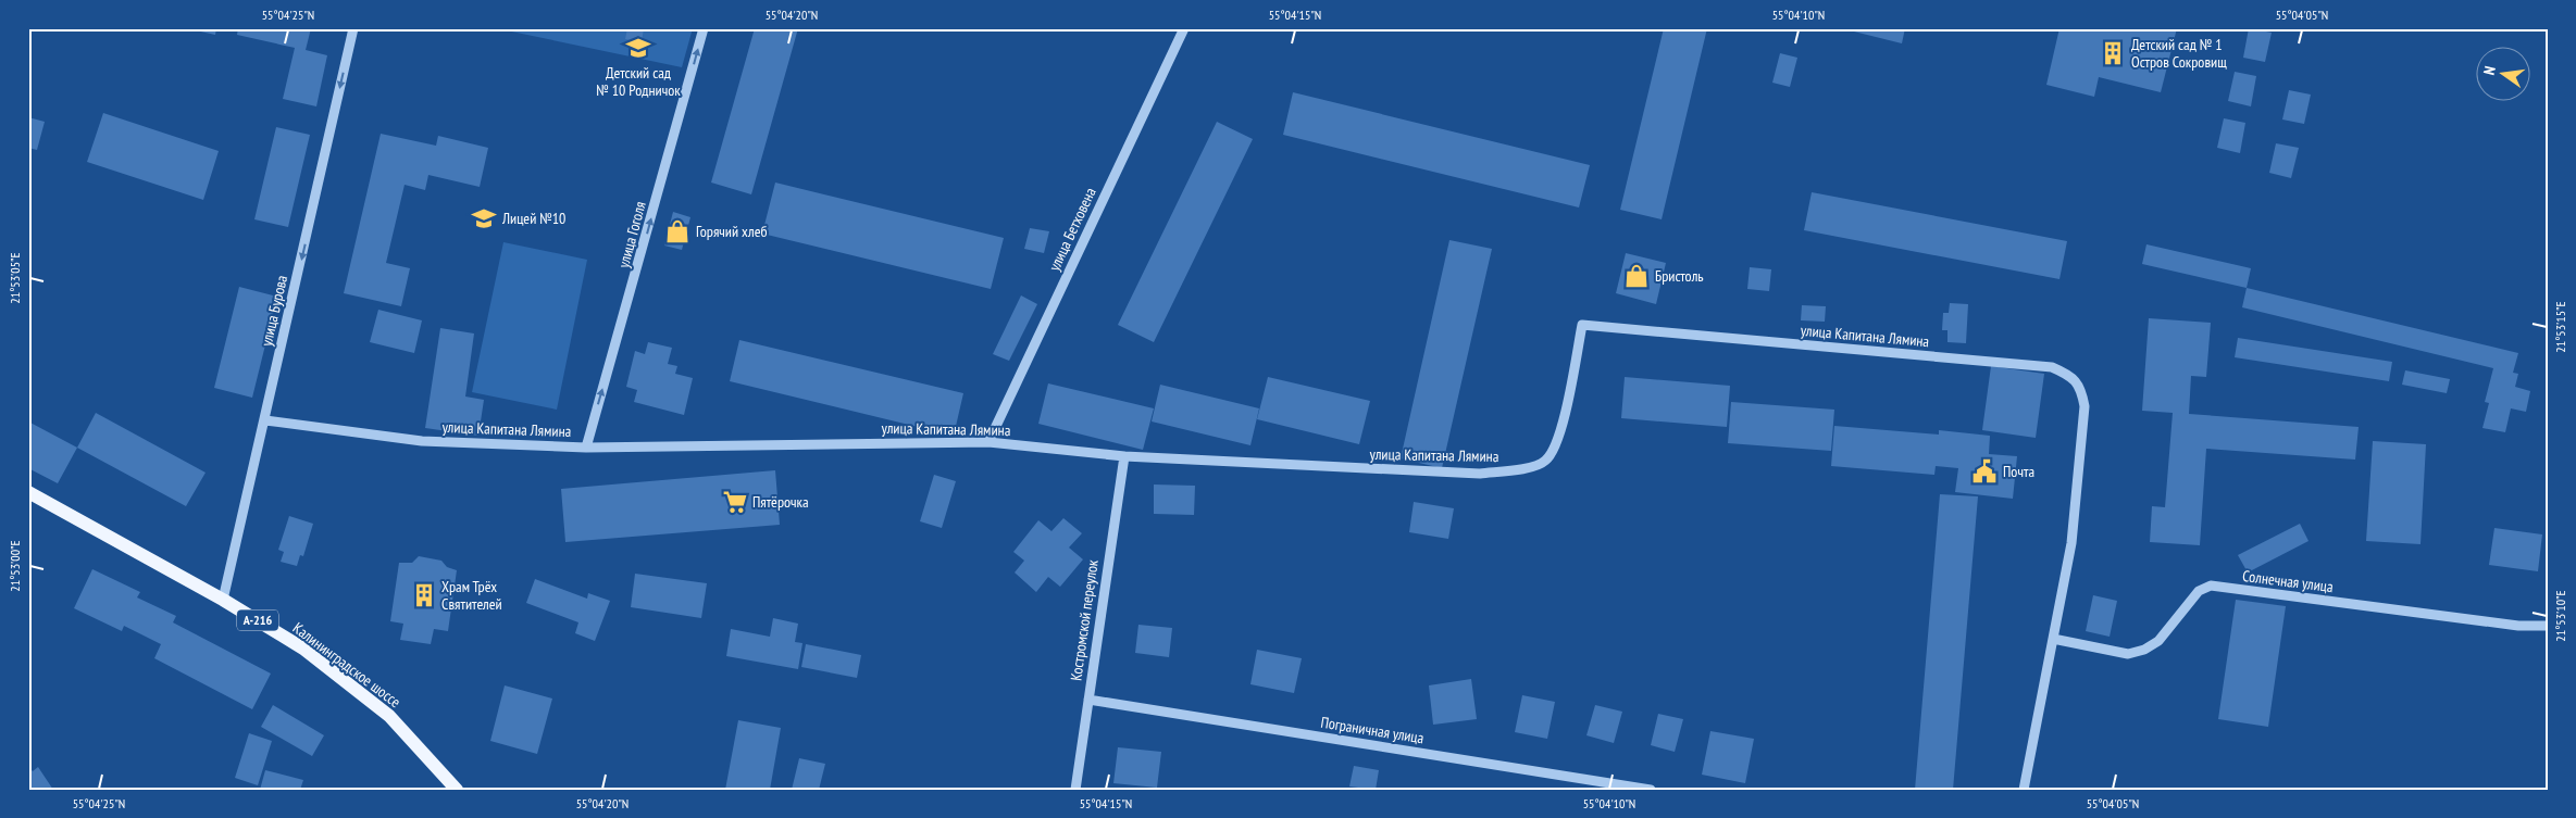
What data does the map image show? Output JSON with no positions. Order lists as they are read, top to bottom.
{
  "streets": {
    "main road": ["А-216", "Калининградское шоссе"],
    "street": [
      "улица Бетховена",
      "улица Гоголя",
      "улица Бурова",
      "улица Капитана Лямина",
      "Солнечная улица",
      "Костромской переулок",
      "Пограничная улица"
    ]
  },
  "crossings": [
    ["улица Бетховена", "улица Капитана Лямина"],
    ["улица Гоголя", "улица Капитана Лямина"],
    ["улица Бурова", "улица Капитана Лямина"],
    ["улица Бурова", "Калининградское шоссе"],
    ["улица Капитана Лямина", "Солнечная улица"],
    ["улица Капитана Лямина", "Костромской переулок"],
    ["Костромской переулок", "Пограничная улица"]
  ],
  "one_way": ["улица Гоголя", "улица Бурова"],
  "places": {
    "school or university": ["Детский сад № 10 Родничок", "Лицей №10"],
    "building": ["Детский сад № 1 Остров Сокровищ", "Храм Трёх Святителей"],
    "shop": ["Горячий хлеб", "Бристоль"],
    "public building": ["Почта"],
    "supermarket": ["Пятёрочка"]
  },
  "north": "left",
  "coordinates": [
    "55°04'25\"N",
    "55°04'20\"N",
    "55°04'15\"N",
    "55°04'10\"N",
    "55°04'05\"N",
    "21°53'05\"E",
    "21°53'15\"E",
    "21°53'00\"E",
    "21°53'10\"E"
  ]
}
